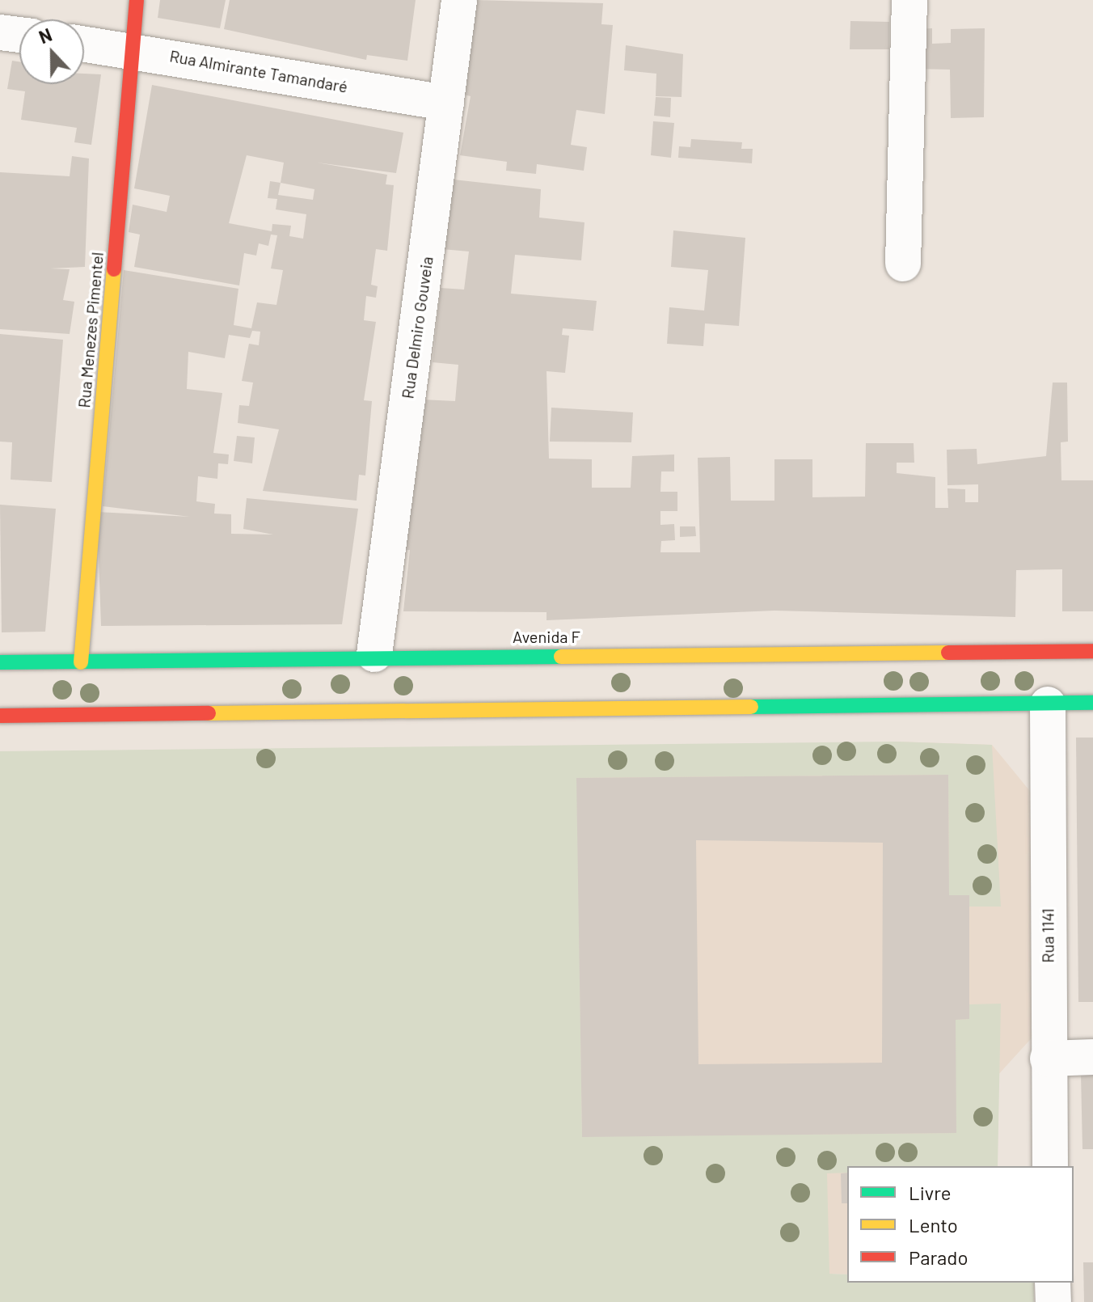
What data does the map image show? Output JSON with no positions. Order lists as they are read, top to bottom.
{
  "streets": {
    "street": [
      "Rua Almirante Tamandaré",
      "Rua Delmiro Gouveia",
      "Rua Menezes Pimentel",
      "Avenida F",
      "Rua 1141"
    ]
  },
  "crossings": [
    ["Rua Almirante Tamandaré", "Rua Delmiro Gouveia"],
    ["Rua Almirante Tamandaré", "Rua Menezes Pimentel"],
    ["Rua Delmiro Gouveia", "Avenida F"],
    ["Rua Menezes Pimentel", "Avenida F"]
  ],
  "legend": ["Livre", "Lento", "Parado"],
  "north": "top"
}
